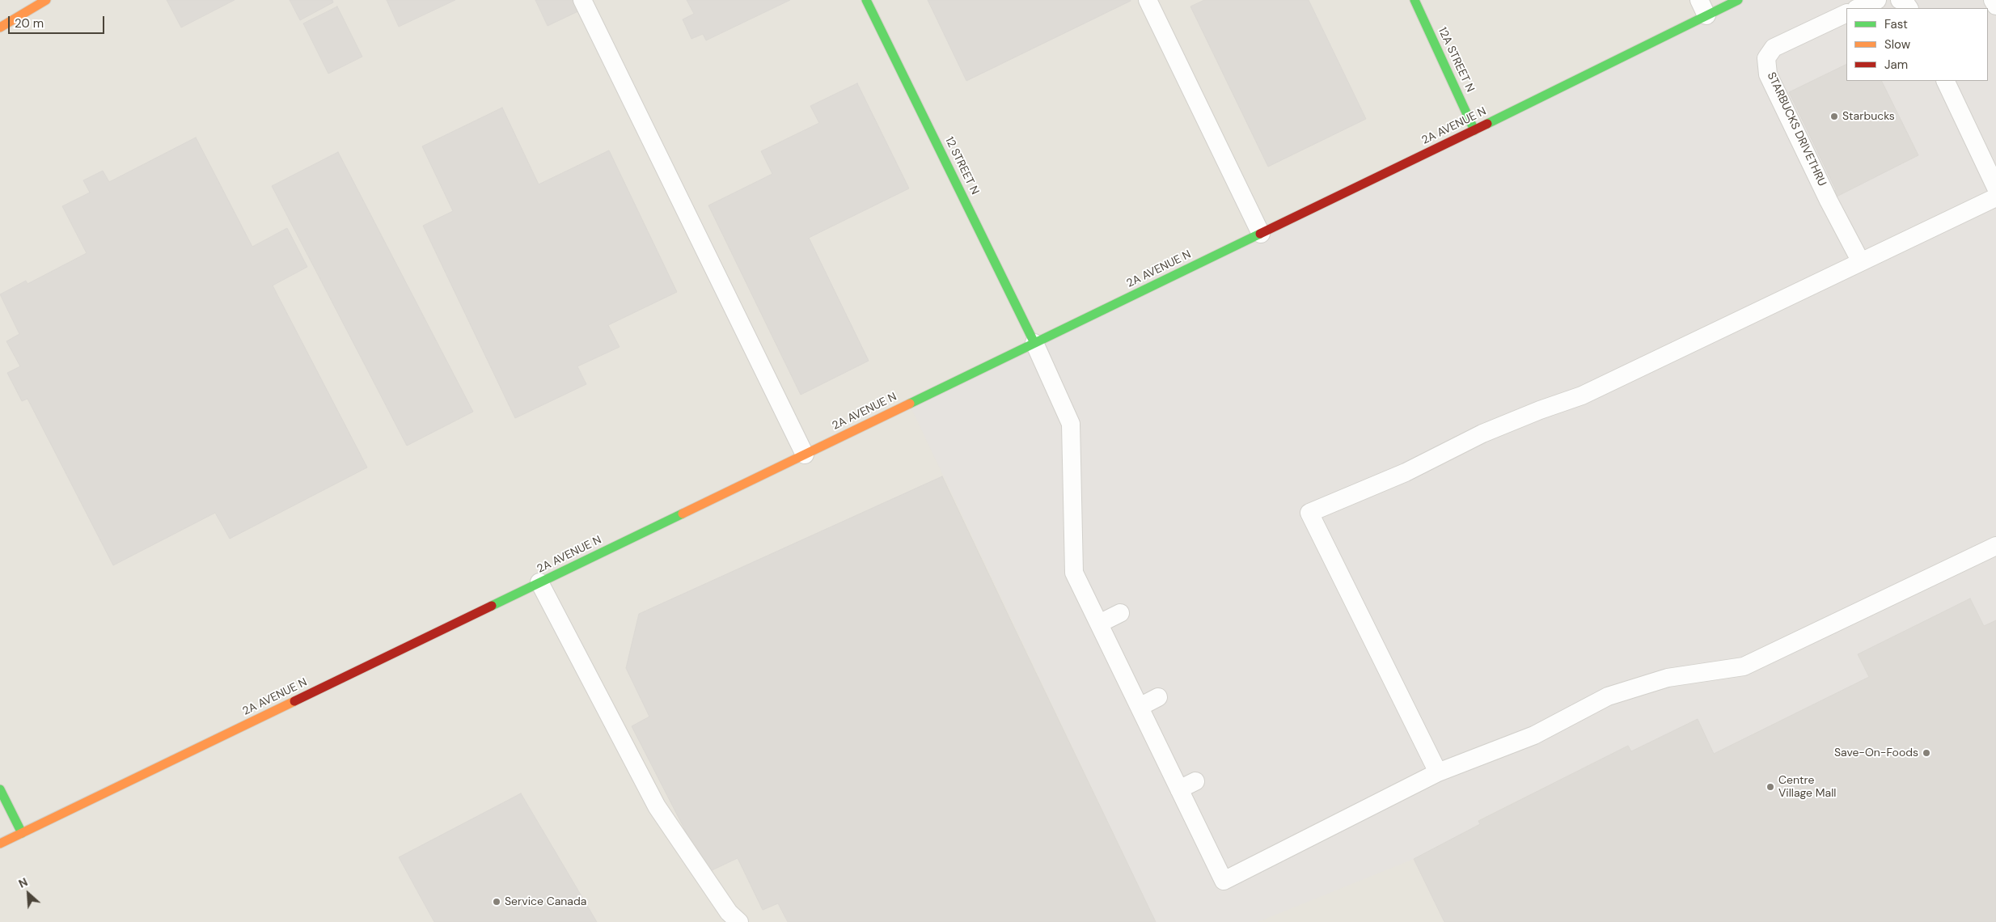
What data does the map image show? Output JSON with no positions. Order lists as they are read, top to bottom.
{
  "streets": {
    "street": ["12A STREET N", "2A AVENUE N", "12 STREET N"],
    "lane": ["STARBUCKS DRIVETHRU"]
  },
  "crossings": [
    ["12A STREET N", "2A AVENUE N"],
    ["2A AVENUE N", "12 STREET N"]
  ],
  "places": [
    "Starbucks",
    "Save-On-Foods",
    "Centre Village Mall",
    "Service Canada"
  ],
  "legend": ["Fast", "Slow", "Jam"],
  "scale_bar": "20 m",
  "north": "top left"
}
